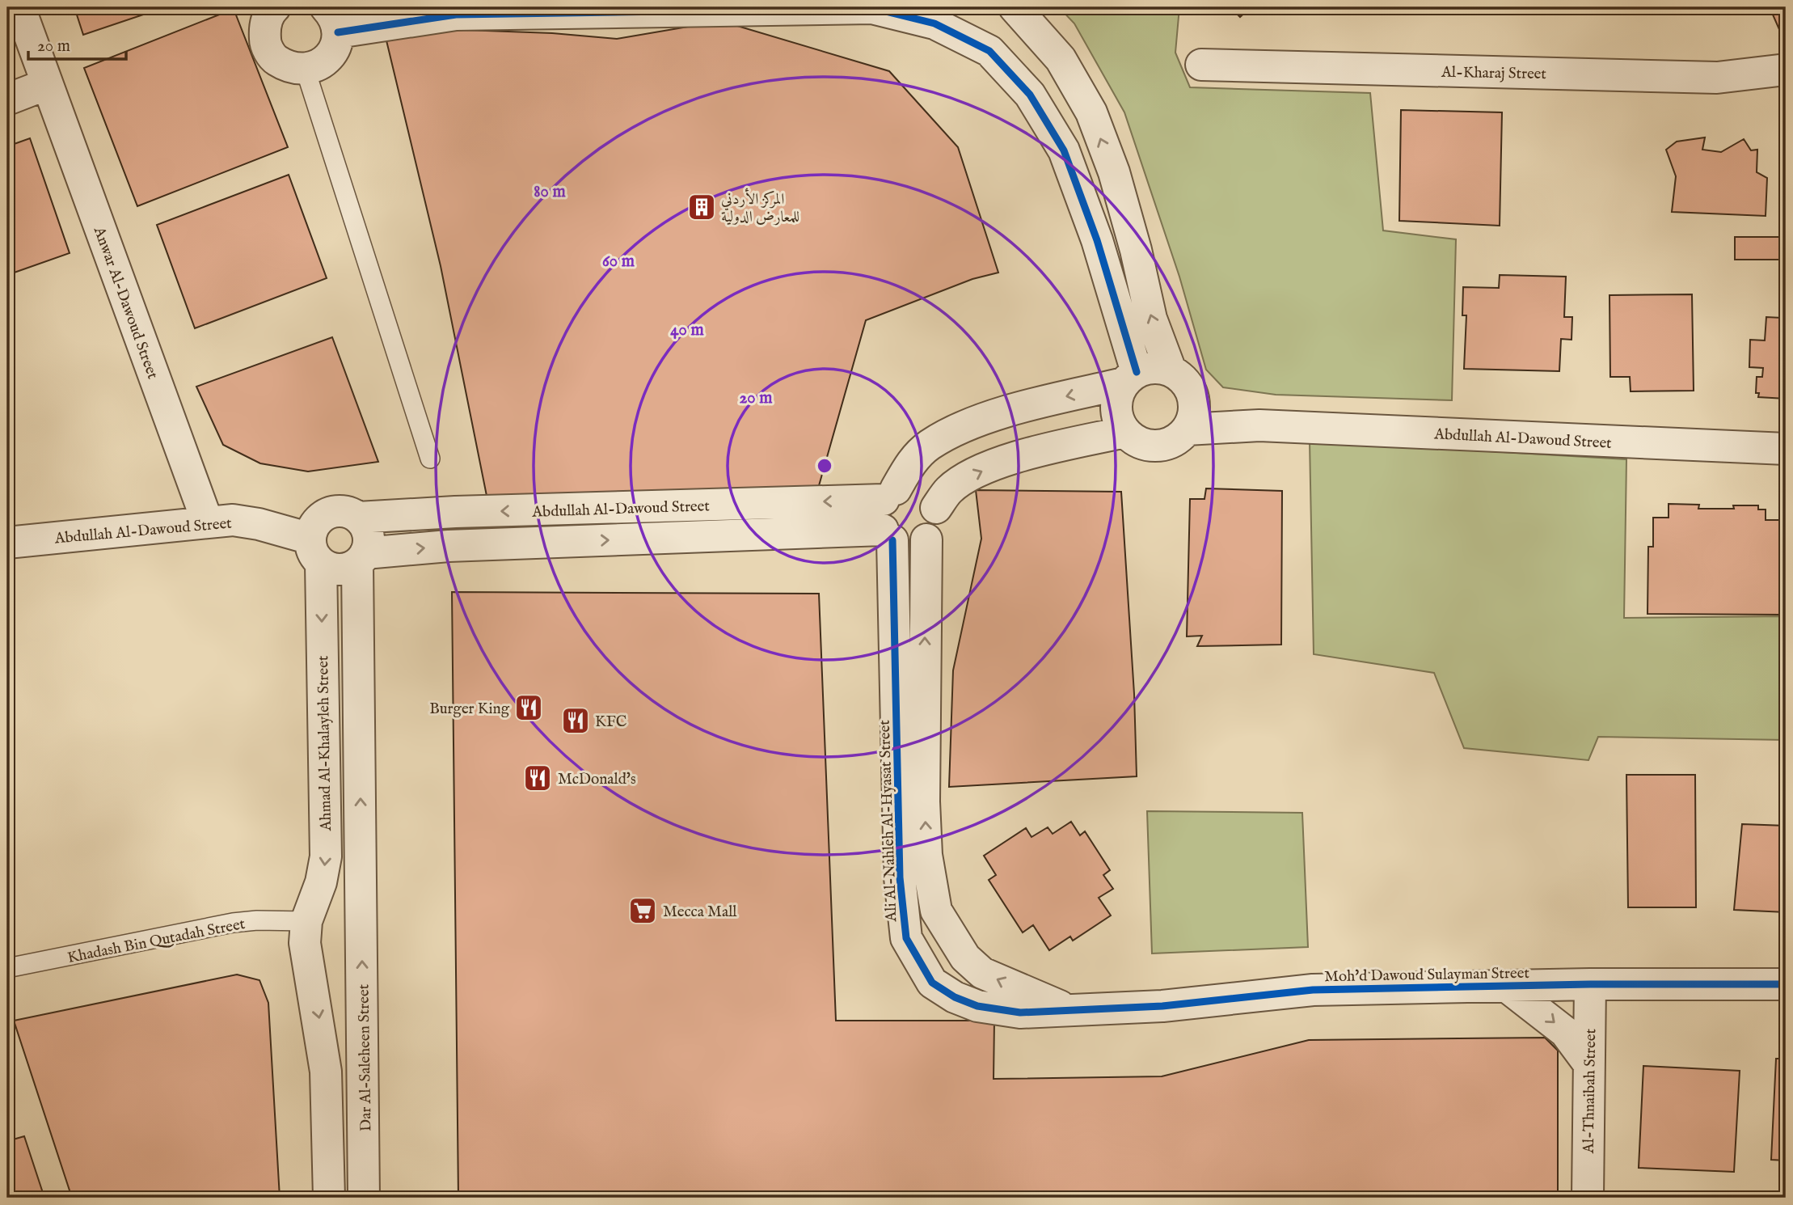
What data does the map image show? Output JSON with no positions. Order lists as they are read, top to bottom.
{
  "streets": {
    "street": [
      "Al-Kharaj Street",
      "Anwar Al-Dawoud Street",
      "Abdullah Al-Dawoud Street",
      "Ahmad Al-Khalayleh Street",
      "Ali Al-Nahleh Al-Hyasat Street",
      "Moh'd Dawoud Sulayman Street",
      "Dar Al-Saleheen Street",
      "Al-Thnaibah Street"
    ],
    "lane": ["Khadash Bin Qutadah Street"]
  },
  "crossings": [
    ["Anwar Al-Dawoud Street", "Abdullah Al-Dawoud Street"],
    ["Abdullah Al-Dawoud Street", "Ahmad Al-Khalayleh Street"],
    ["Abdullah Al-Dawoud Street", "Ali Al-Nahleh Al-Hyasat Street"],
    ["Ahmad Al-Khalayleh Street", "Khadash Bin Qutadah Street"],
    ["Ali Al-Nahleh Al-Hyasat Street", "Moh'd Dawoud Sulayman Street"],
    ["Moh'd Dawoud Sulayman Street", "Al-Thnaibah Street"]
  ],
  "places": {
    "building": ["المركز الأردني للمعارض الدولية"],
    "restaurant": ["Burger King", "KFC", "McDonald's"],
    "supermarket": ["Mecca Mall"]
  },
  "scale_bar": "20 m",
  "rings": [
    "80 m",
    "60 m",
    "40 m",
    "20 m"
  ]
}
